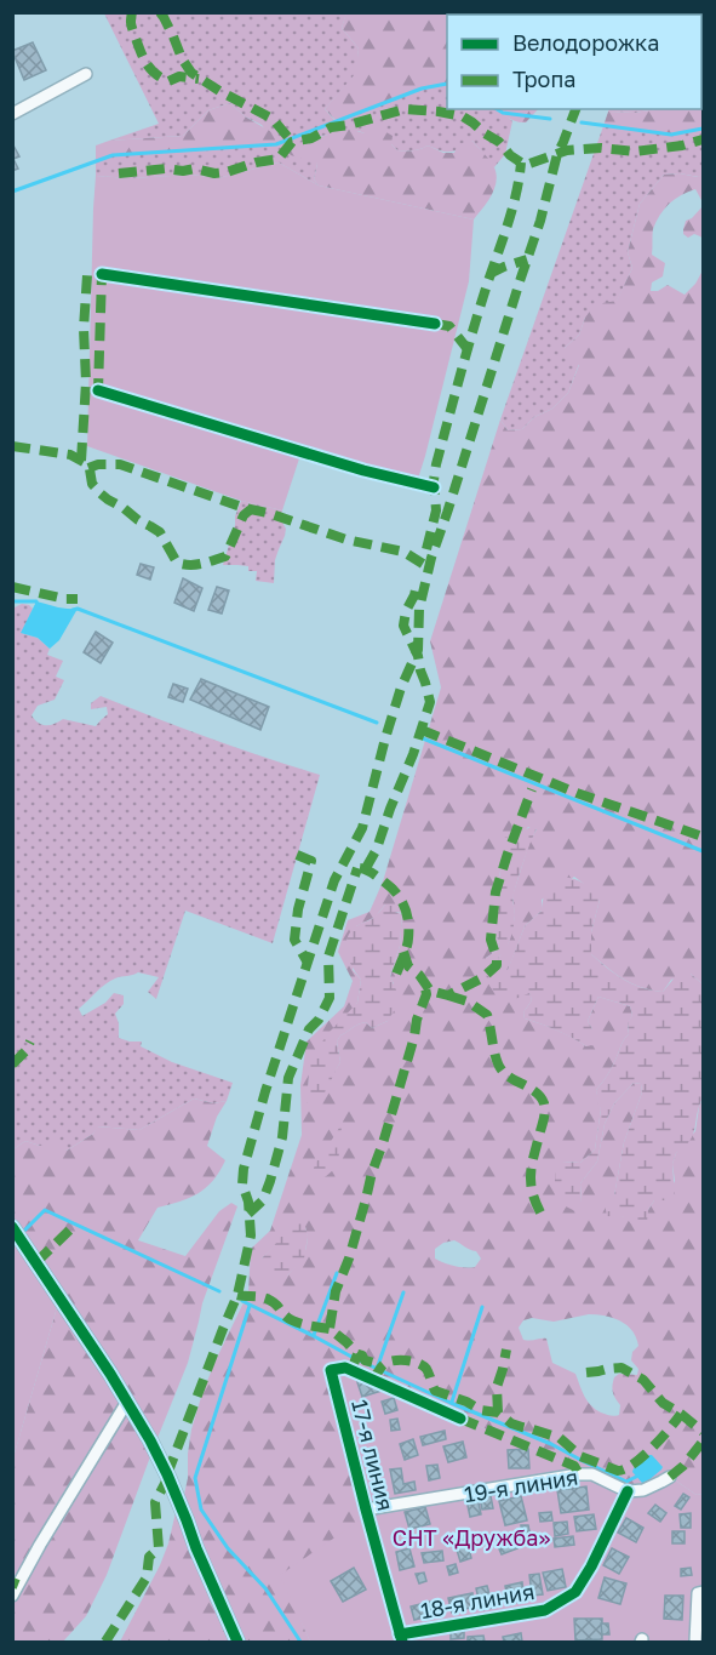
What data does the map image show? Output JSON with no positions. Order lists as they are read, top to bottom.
{
  "streets": {
    "street": ["17-я линия", "19-я линия", "18-я линия"]
  },
  "crossings": [
    ["17-я линия", "19-я линия"],
    ["17-я линия", "18-я линия"],
    ["19-я линия", "18-я линия"]
  ],
  "parks": ["СНТ «Дружба»"],
  "legend": ["Велодорожка", "Тропа"]
}
